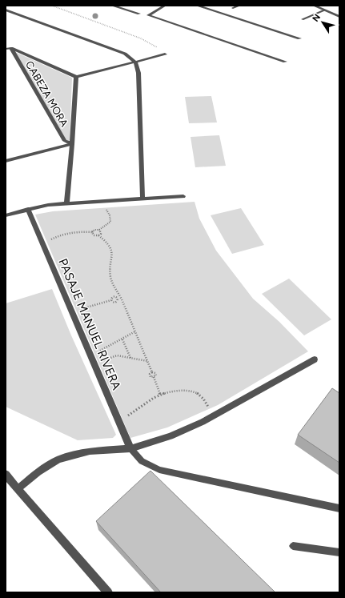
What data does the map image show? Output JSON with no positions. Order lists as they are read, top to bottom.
{
  "streets": {
    "street": ["CABEZA MORA", "PASAJE MANUEL RIVERA"]
  },
  "north": "top left"
}
